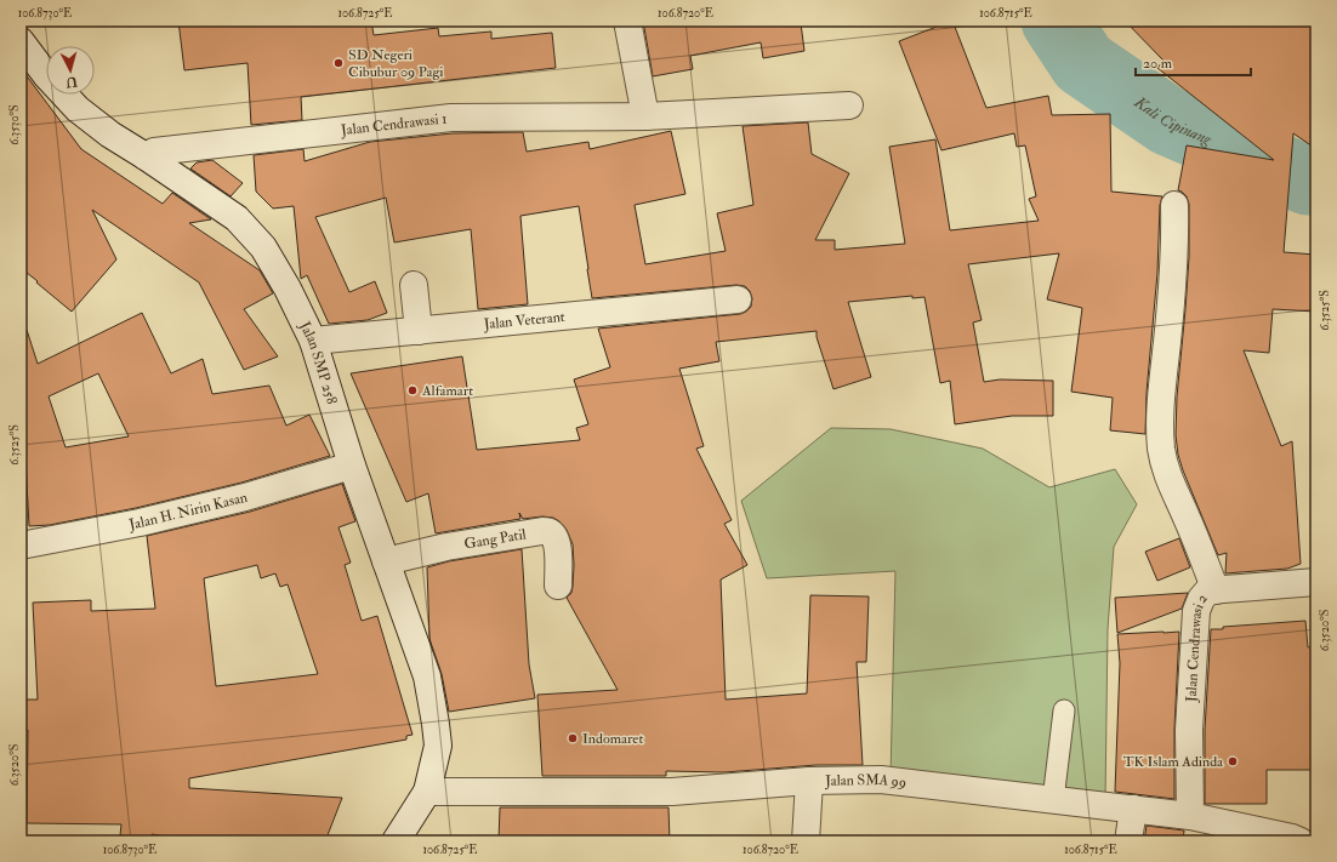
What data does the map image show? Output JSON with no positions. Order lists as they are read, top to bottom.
{
  "streets": {
    "street": [
      "Jalan Cendrawasi 1",
      "Jalan Veterant",
      "Jalan SMP 258",
      "Jalan H. Nirin Kasan",
      "Gang Patil",
      "Jalan Cendrawasi 2",
      "Jalan SMA 99"
    ]
  },
  "crossings": [
    ["Jalan Cendrawasi 1", "Jalan SMP 258"],
    ["Jalan Veterant", "Jalan SMP 258"],
    ["Jalan SMP 258", "Jalan H. Nirin Kasan"],
    ["Jalan SMP 258", "Gang Patil"],
    ["Jalan SMP 258", "Jalan SMA 99"],
    ["Jalan Cendrawasi 2", "Jalan SMA 99"]
  ],
  "water": ["Kali Cipinang"],
  "places": [
    "SD Negeri Cibubur 09 Pagi",
    "Alfamart",
    "Indomaret",
    "TK Islam Adinda"
  ],
  "scale_bar": "20 m",
  "north": "bottom",
  "coordinates": [
    "106.8730°E",
    "106.8725°E",
    "106.8720°E",
    "106.8715°E",
    "6.3530°S",
    "6.3525°S",
    "6.3520°S"
  ]
}
